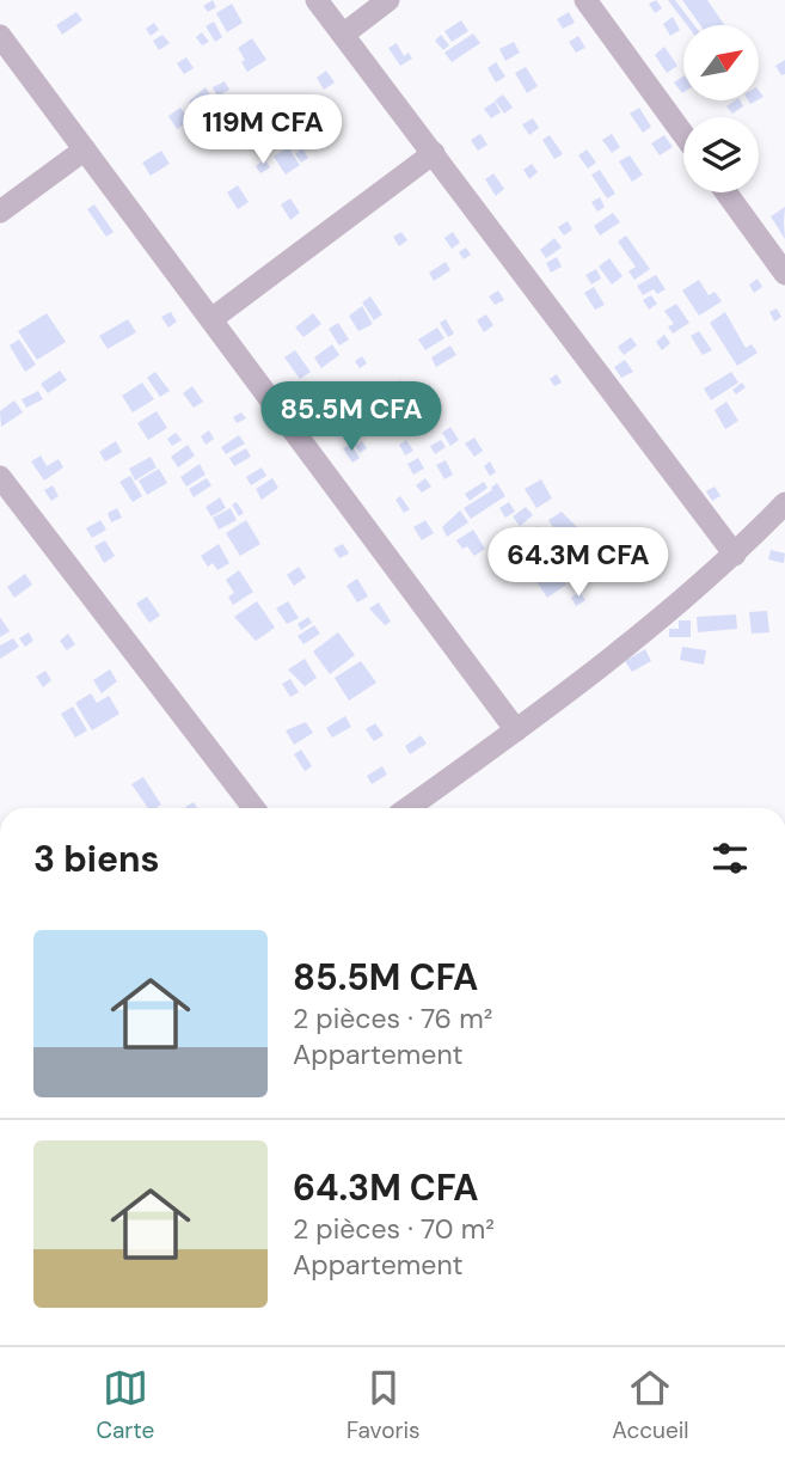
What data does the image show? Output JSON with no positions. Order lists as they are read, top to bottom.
{
  "north": "top right",
  "page": {
    "price": ["119M CFA", "85.5M CFA", "64.3M CFA"],
    "heading": "3 biens",
    "list": [
      {
        "name": "85.5M CFA",
        "note": "2 pièces · 76 m² · Appartement"
      },
      {
        "name": "64.3M CFA",
        "note": "2 pièces · 70 m² · Appartement"
      }
    ],
    "tabs": ["Carte", "Favoris", "Accueil"]
  }
}
